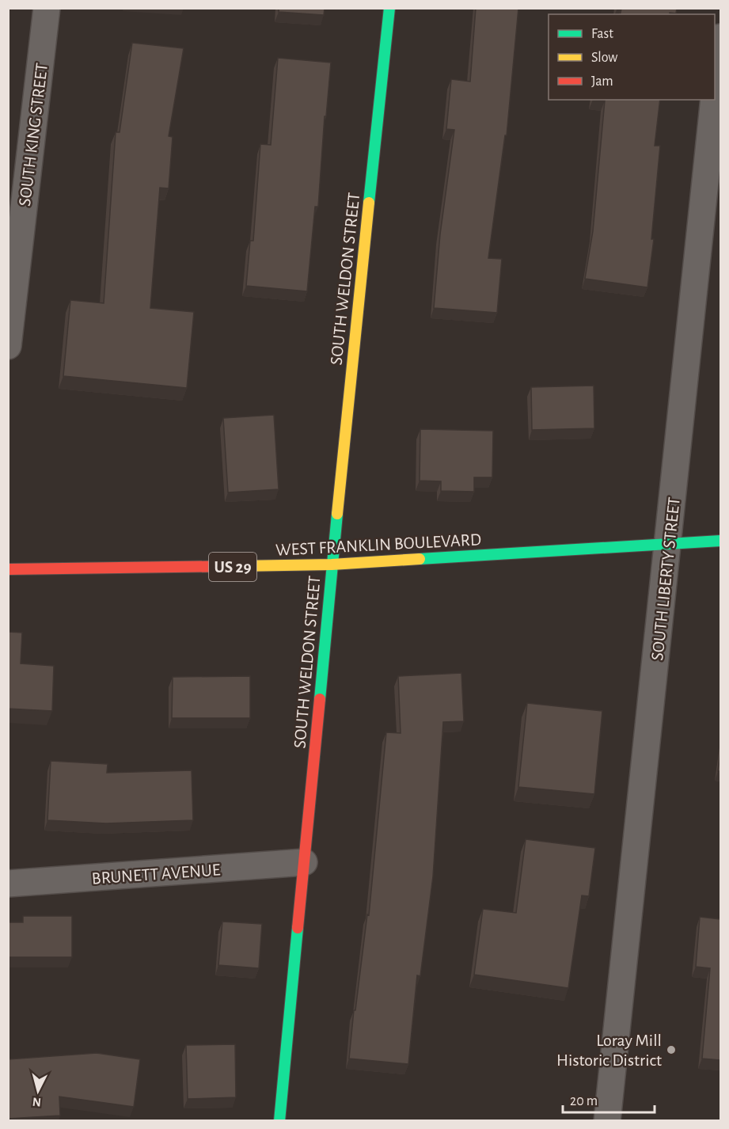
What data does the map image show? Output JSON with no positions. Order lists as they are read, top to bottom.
{
  "streets": {
    "street": [
      "SOUTH KING STREET",
      "SOUTH WELDON STREET",
      "WEST FRANKLIN BOULEVARD",
      "US 29",
      "SOUTH LIBERTY STREET",
      "BRUNETT AVENUE"
    ]
  },
  "crossings": [
    ["SOUTH WELDON STREET", "WEST FRANKLIN BOULEVARD"],
    ["SOUTH WELDON STREET", "BRUNETT AVENUE"],
    ["WEST FRANKLIN BOULEVARD", "SOUTH LIBERTY STREET"]
  ],
  "places": ["Loray Mill Historic District"],
  "legend": ["Fast", "Slow", "Jam"],
  "scale_bar": "20 m",
  "north": "bottom"
}
